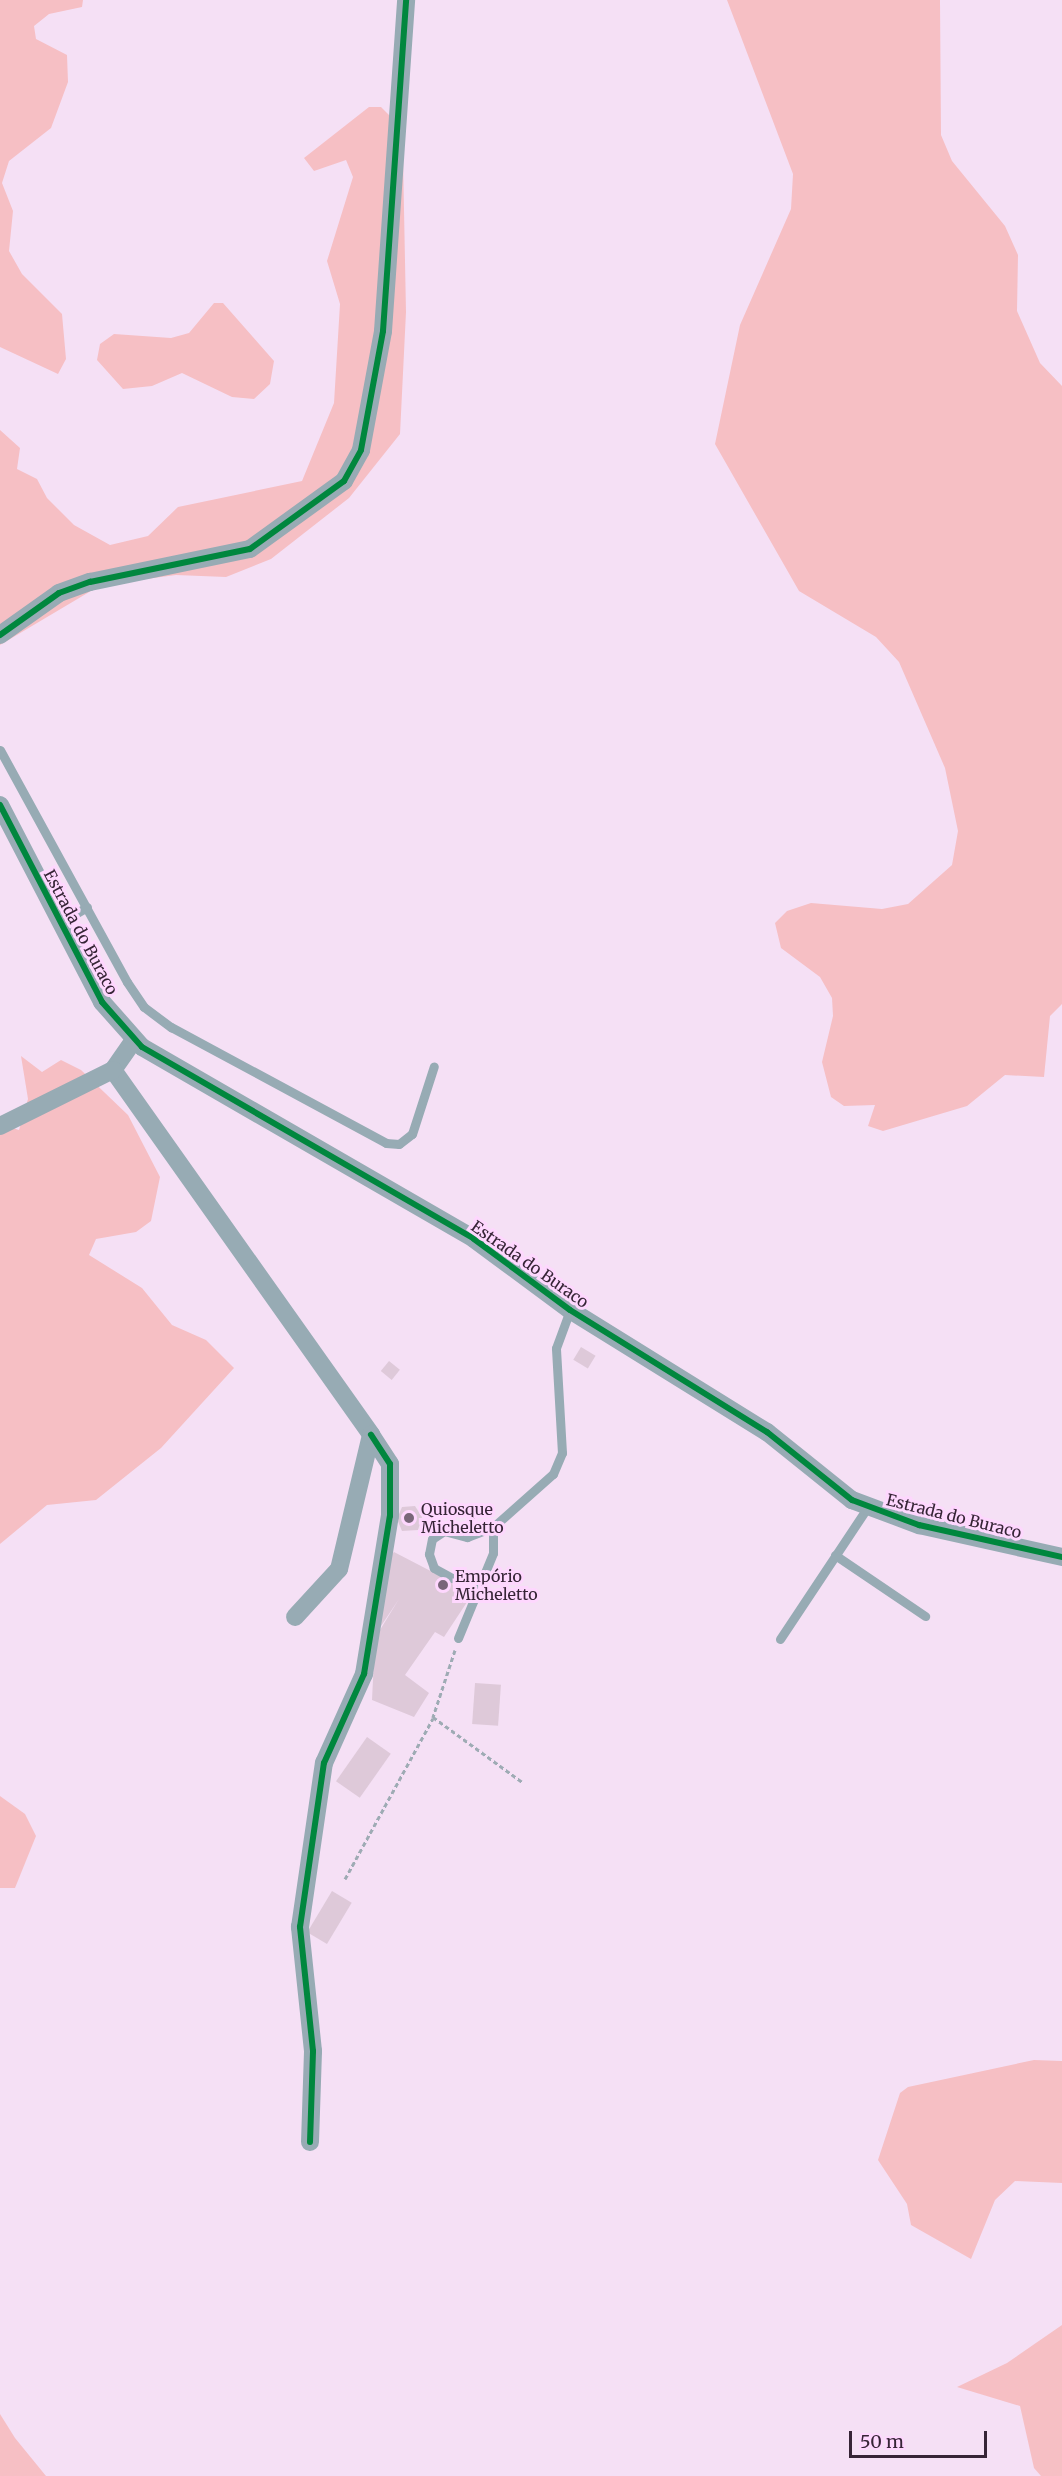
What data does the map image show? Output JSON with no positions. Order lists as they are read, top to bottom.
{
  "streets": {
    "street": ["Estrada do Buraco"]
  },
  "places": ["Quiosque Micheletto", "Empório Micheletto"],
  "scale_bar": "50 m"
}
